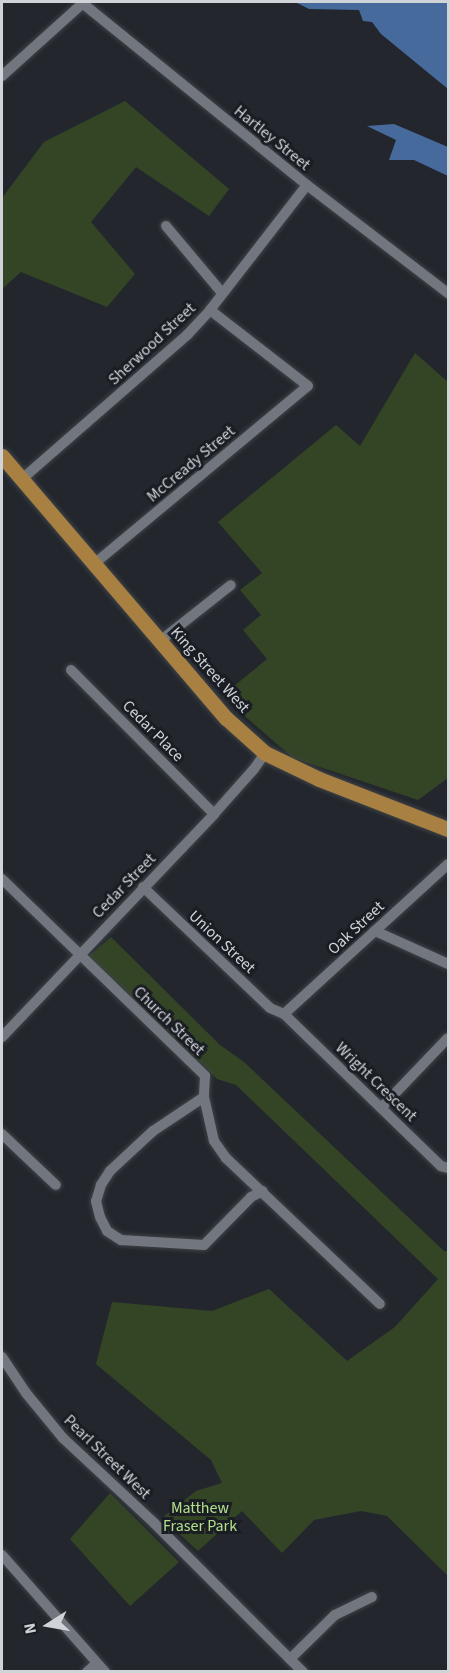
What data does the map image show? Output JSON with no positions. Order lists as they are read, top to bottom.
{
  "streets": {
    "main road": ["King Street West"],
    "street": [
      "Hartley Street",
      "Sherwood Street",
      "McCready Street",
      "Cedar Place",
      "Cedar Street",
      "Oak Street",
      "Union Street",
      "Church Street",
      "Wright Crescent",
      "Pearl Street West"
    ]
  },
  "crossings": [
    ["Hartley Street", "Sherwood Street"],
    ["Sherwood Street", "McCready Street"],
    ["Sherwood Street", "King Street West"],
    ["McCready Street", "King Street West"],
    ["King Street West", "Cedar Street"],
    ["Cedar Place", "Cedar Street"],
    ["Cedar Street", "Union Street"],
    ["Cedar Street", "Church Street"],
    ["Oak Street", "Union Street"],
    ["Oak Street", "Wright Crescent"],
    ["Union Street", "Wright Crescent"]
  ],
  "parks": ["Matthew Fraser Park"],
  "north": "left"
}
